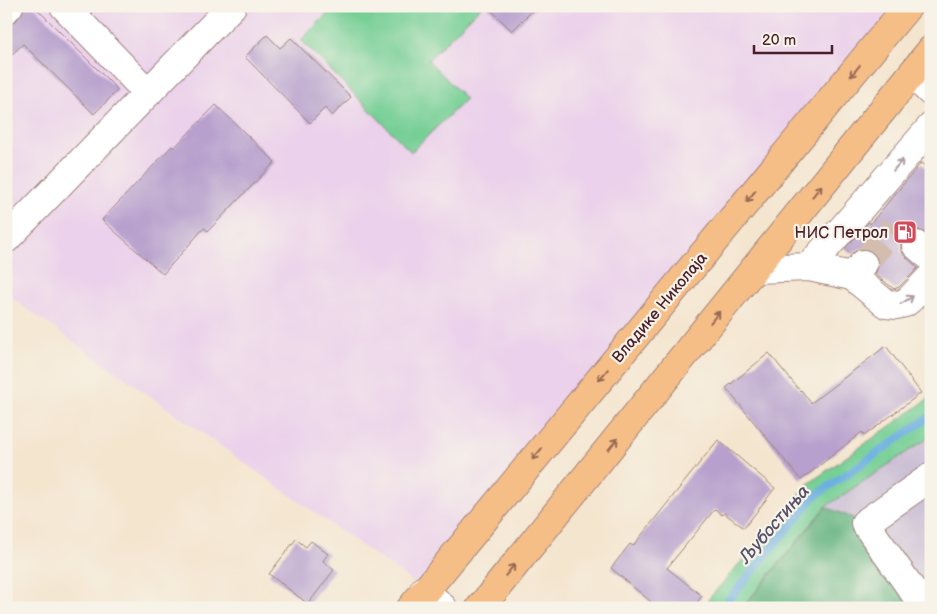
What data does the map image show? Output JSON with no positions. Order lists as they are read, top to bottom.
{
  "streets": {
    "main road": ["Владике Николаја"]
  },
  "water": ["Љубостиња"],
  "places": {
    "fuel station": ["НИС Петрол"]
  },
  "scale_bar": "20 m"
}
